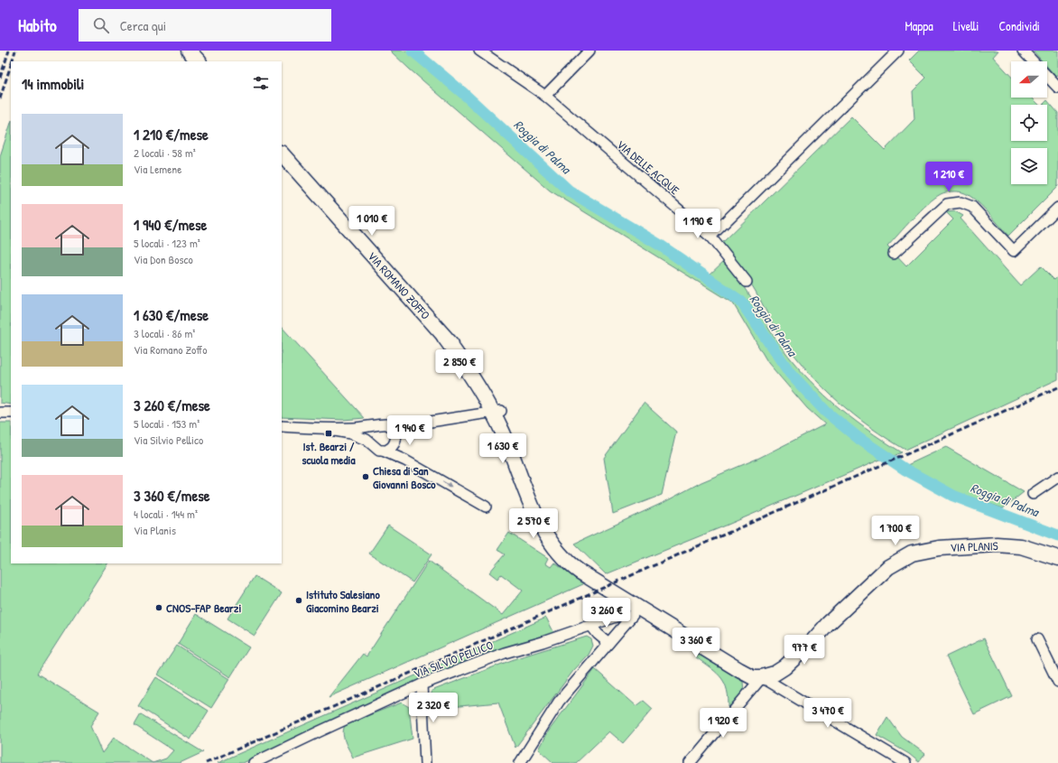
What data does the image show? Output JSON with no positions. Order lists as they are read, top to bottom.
{
  "streets": {
    "street": [
      "VIA DELLE ACQUE",
      "VIA ROMANO ZOFFO",
      "VIA PLANIS",
      "VIA SILVIO PELLICO"
    ]
  },
  "water": ["Roggia di Palma"],
  "places": {
    "transit": ["Ist. Bearzi / scuola media"],
    "other": ["Chiesa di San Giovanni Bosco", "Istituto Salesiano Giacomino Bearzi", "CNOS-FAP Bearzi"]
  },
  "north": "left",
  "page": {
    "header": "Habito",
    "search": "Cerca qui",
    "nav": ["Mappa", "Livelli", "Condividi"],
    "heading": "14 immobili",
    "list": [
      {
        "name": "1 210 €/mese",
        "note": "2 locali · 58 m² · Via Lemene"
      },
      {
        "name": "1 940 €/mese",
        "note": "5 locali · 123 m² · Via Don Bosco"
      },
      {
        "name": "1 630 €/mese",
        "note": "3 locali · 86 m² · Via Romano Zoffo"
      },
      {
        "name": "3 260 €/mese",
        "note": "5 locali · 153 m² · Via Silvio Pellico"
      },
      {
        "name": "3 360 €/mese",
        "note": "4 locali · 144 m² · Via Planis"
      }
    ],
    "price": [
      "1 210 €",
      "1 010 €",
      "1 190 €",
      "2 850 €",
      "1 940 €",
      "1 630 €",
      "2 570 €",
      "1 700 €",
      "3 260 €",
      "3 360 €",
      "977 €",
      "2 320 €",
      "3 470 €",
      "1 920 €"
    ]
  }
}
